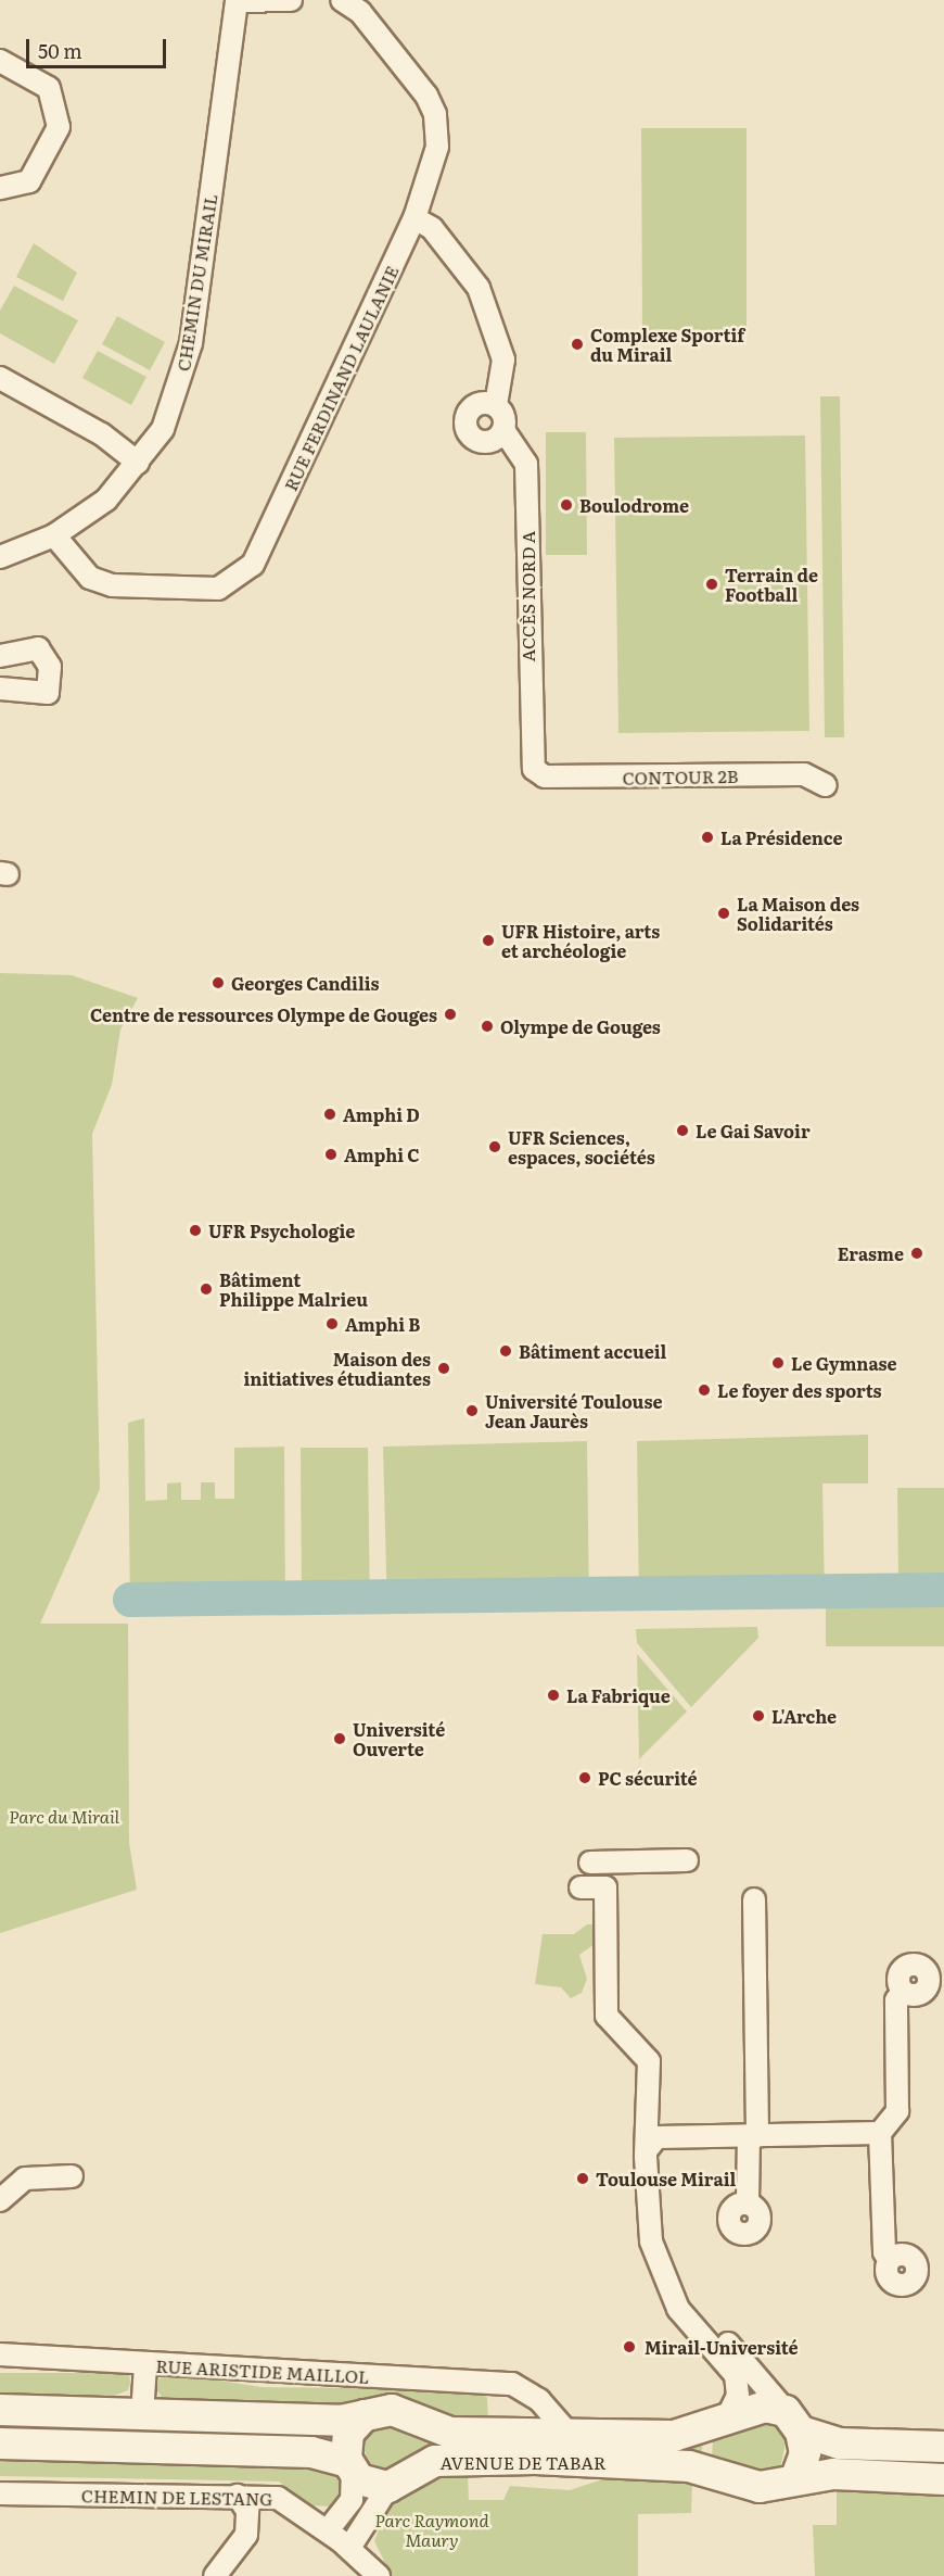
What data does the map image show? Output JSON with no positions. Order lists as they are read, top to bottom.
{
  "streets": {
    "main road": ["AVENUE DE TABAR"],
    "street": [
      "CHEMIN DU MIRAIL",
      "RUE FERDINAND LAULANIE",
      "ACCÈS NORD A",
      "CONTOUR 2B",
      "RUE ARISTIDE MAILLOL",
      "CHEMIN DE LESTANG"
    ]
  },
  "crossings": [
    ["CHEMIN DU MIRAIL", "RUE FERDINAND LAULANIE"],
    ["ACCÈS NORD A", "CONTOUR 2B"]
  ],
  "parks": ["Parc du Mirail", "Parc Raymond Maury"],
  "places": [
    "Complexe Sportif du Mirail",
    "Boulodrome",
    "Terrain de Football",
    "La Présidence",
    "La Maison des Solidarités",
    "UFR Histoire, arts et archéologie",
    "Georges Candilis",
    "Centre de ressources Olympe de Gouges",
    "Olympe de Gouges",
    "Amphi D",
    "Le Gai Savoir",
    "UFR Sciences, espaces, sociétés",
    "Amphi C",
    "UFR Psychologie",
    "Erasme",
    "Bâtiment Philippe Malrieu",
    "Amphi B",
    "Bâtiment accueil",
    "Le Gymnase",
    "Maison des initiatives étudiantes",
    "Le foyer des sports",
    "Université Toulouse Jean Jaurès",
    "La Fabrique",
    "L'Arche",
    "Université Ouverte",
    "PC sécurité",
    "Toulouse Mirail",
    "Mirail-Université"
  ],
  "scale_bar": "50 m"
}
